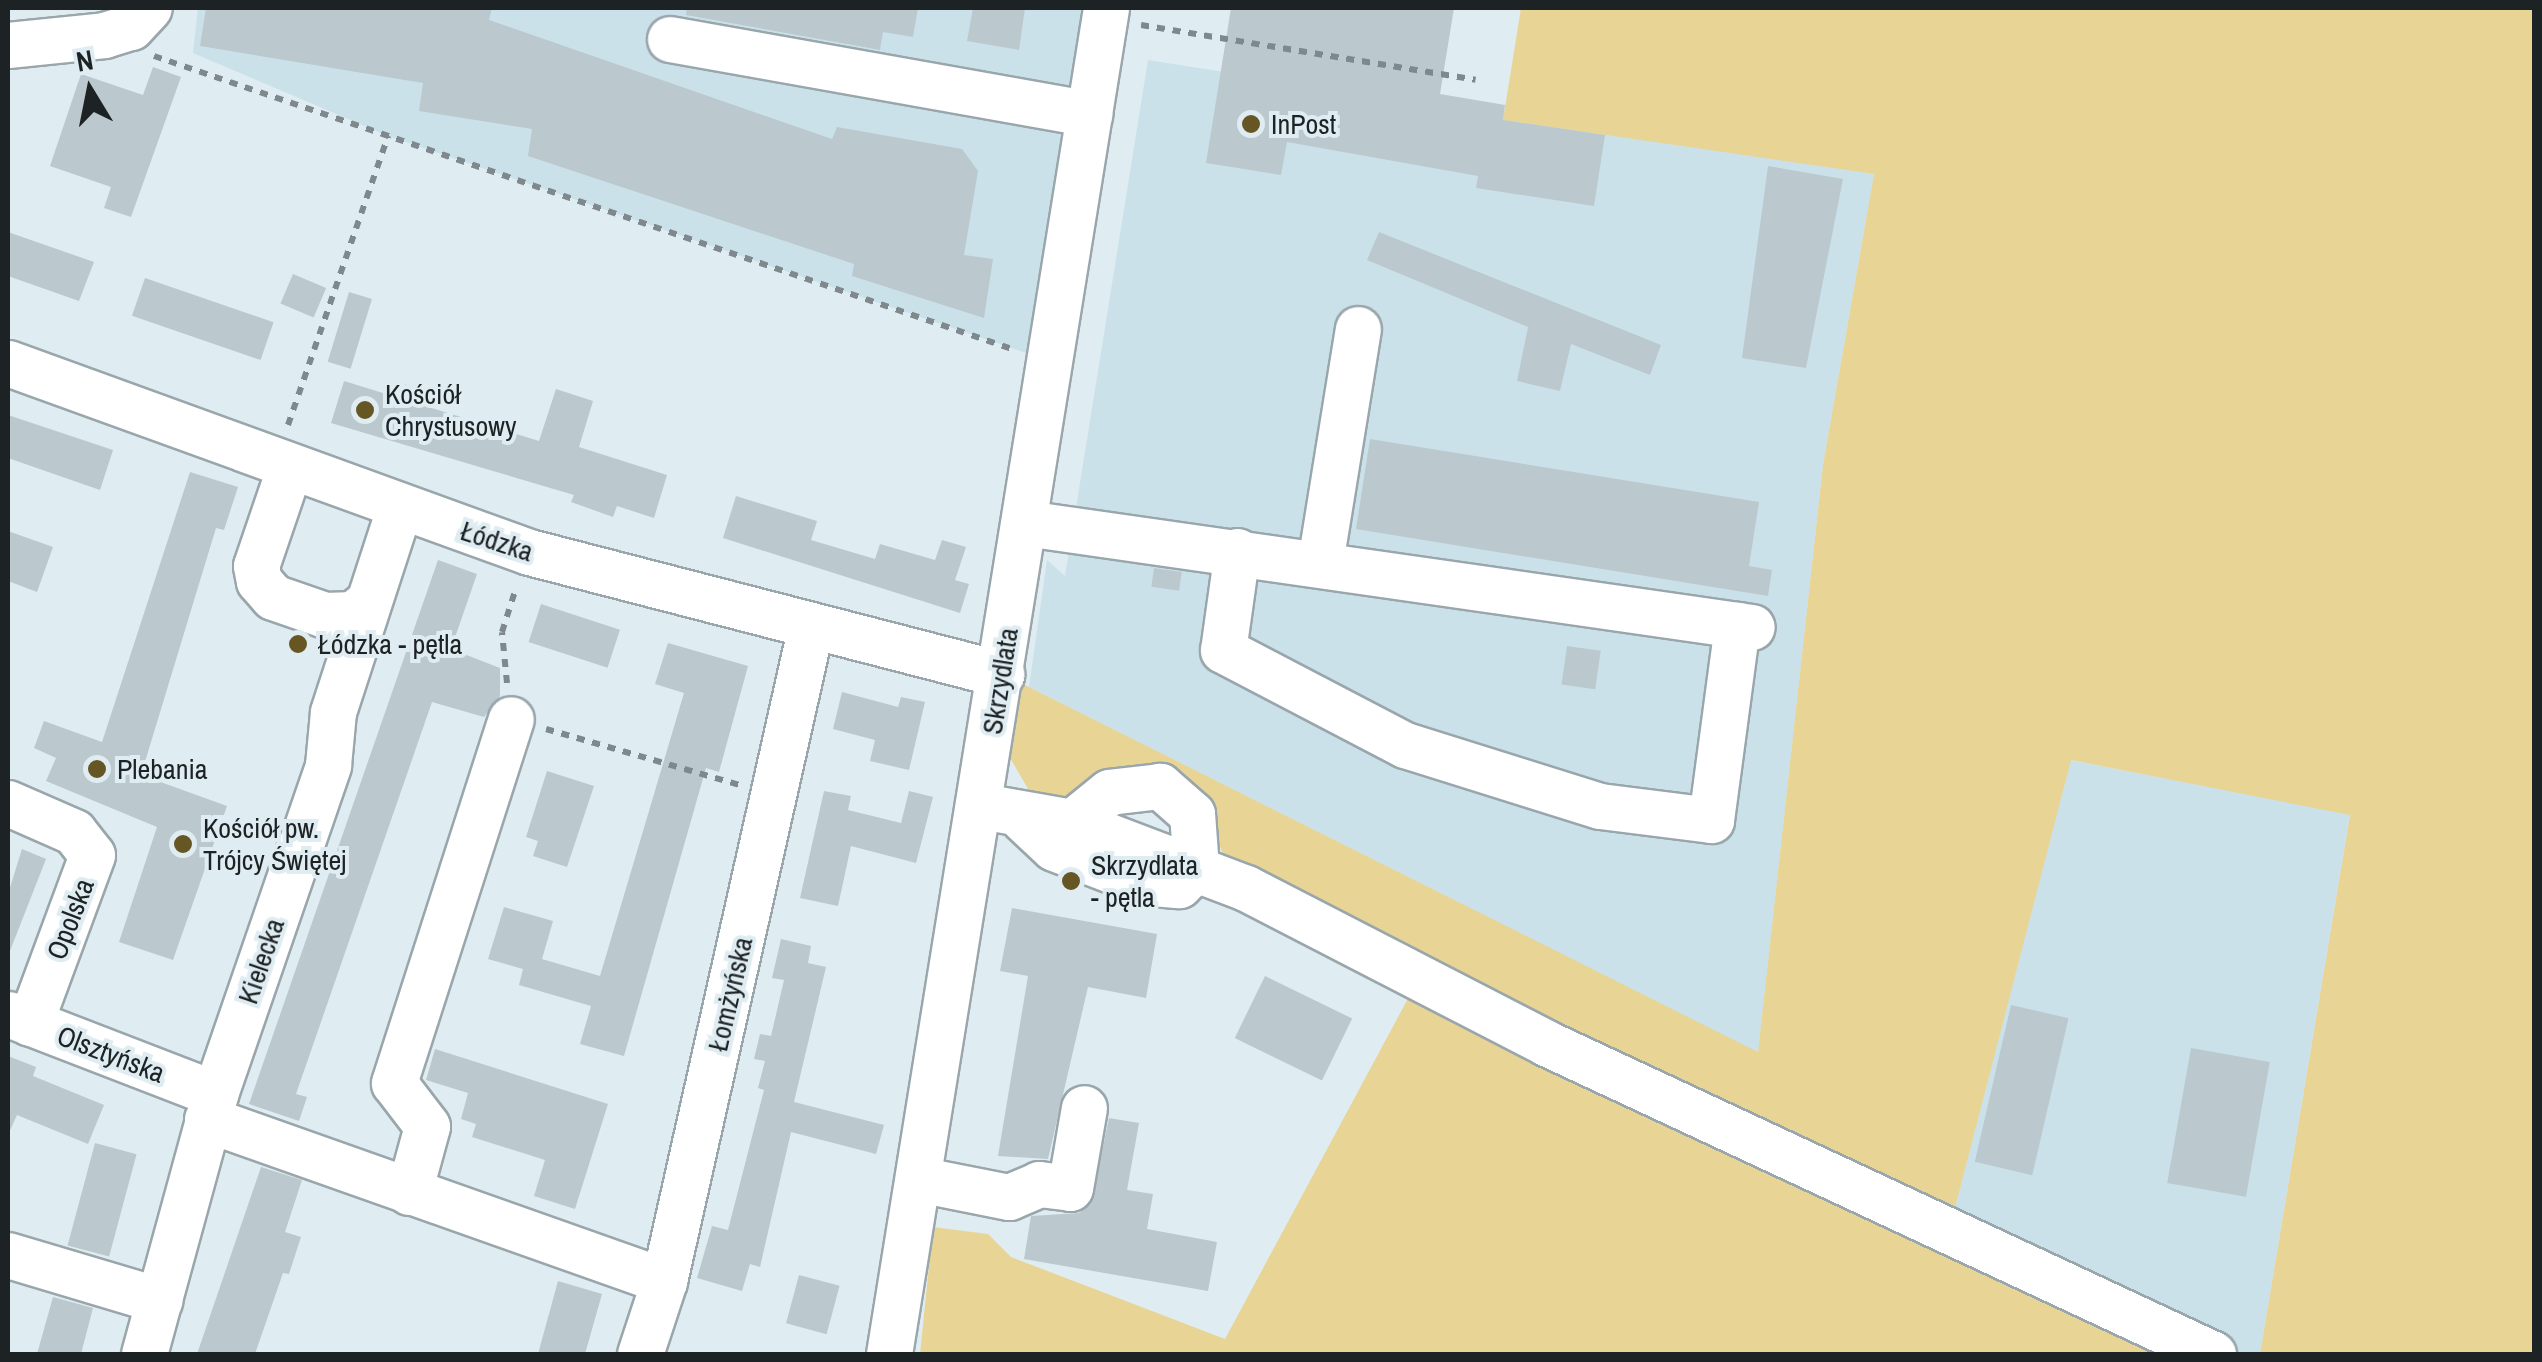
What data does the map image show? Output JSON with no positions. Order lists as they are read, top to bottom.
{
  "streets": {
    "street": [
      "Łódzka",
      "Skrzydlata",
      "Opolska",
      "Kielecka",
      "Łomżyńska",
      "Olsztyńska"
    ]
  },
  "crossings": [
    ["Łódzka", "Skrzydlata"],
    ["Łódzka", "Kielecka"],
    ["Łódzka", "Łomżyńska"],
    ["Opolska", "Olsztyńska"],
    ["Kielecka", "Olsztyńska"],
    ["Łomżyńska", "Olsztyńska"]
  ],
  "places": [
    "InPost",
    "Kościół Chrystusowy",
    "Łódzka - pętla",
    "Plebania",
    "Kościół pw. Trójcy Świętej",
    "Skrzydlata - pętla"
  ],
  "north": "top"
}
